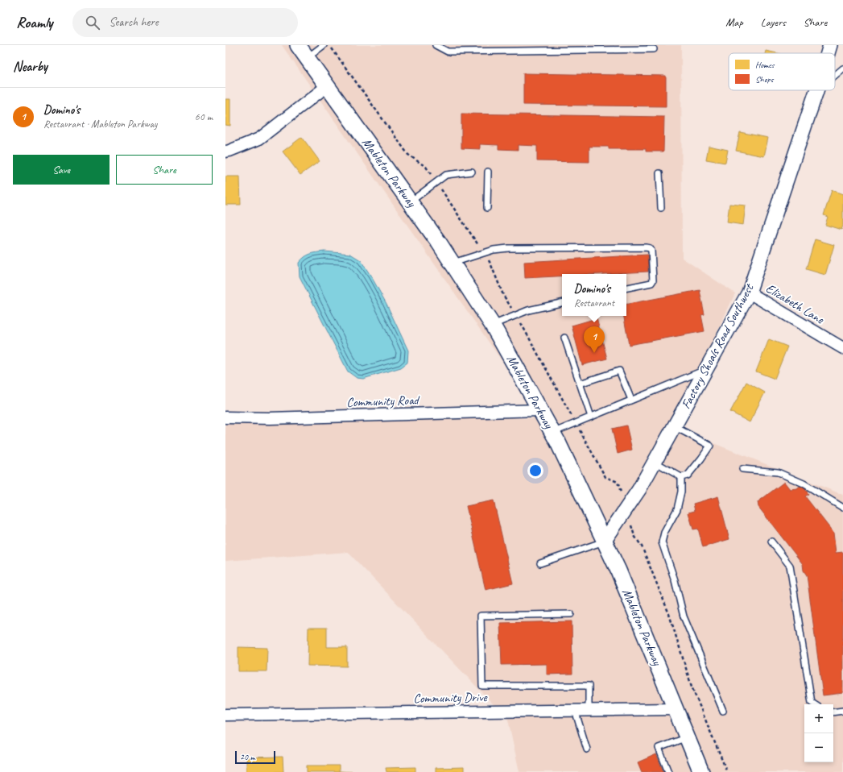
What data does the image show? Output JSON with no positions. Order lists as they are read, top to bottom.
{
  "streets": {
    "main road": ["Mableton Parkway"],
    "street": [
      "Elizabeth Lane",
      "Factory Shoals Road Southwest",
      "Community Road",
      "Community Drive"
    ]
  },
  "crossings": [
    ["Mableton Parkway", "Factory Shoals Road Southwest"],
    ["Mableton Parkway", "Community Road"],
    ["Mableton Parkway", "Community Drive"],
    ["Elizabeth Lane", "Factory Shoals Road Southwest"]
  ],
  "legend": ["Homes", "Shops"],
  "scale_bar": "20 m",
  "page": {
    "header": "Roamly",
    "search": "Search here",
    "nav": ["Map", "Layers", "Share"],
    "heading": "Nearby",
    "list": [
      {
        "mark": "1",
        "name": "Domino's",
        "note": "Restaurant · Mableton Parkway",
        "value": "60 m"
      }
    ],
    "buttons": ["Save", "Share"],
    "popup": ["Domino's", "Restaurant"],
    "pins": "1",
    "map_buttons": ["+", "−"],
    "scale": "20 m"
  }
}
